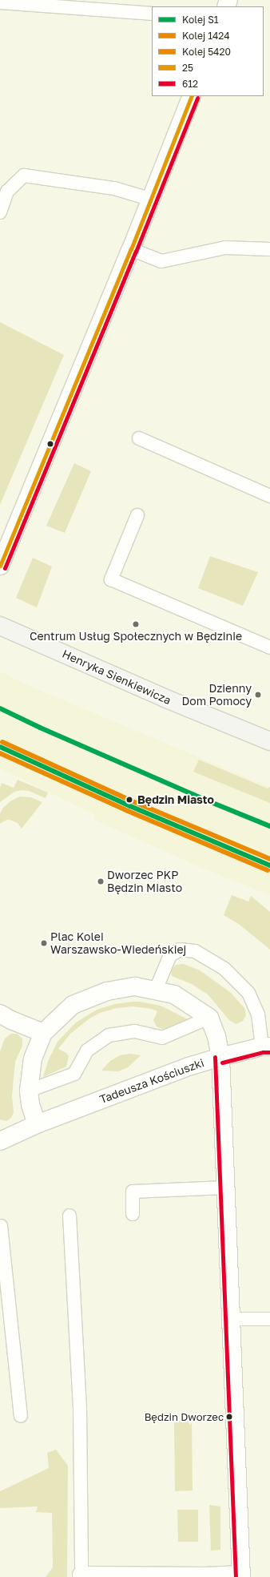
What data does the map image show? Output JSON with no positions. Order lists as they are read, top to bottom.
{
  "streets": {
    "street": ["Henryka Sienkiewicza", "Tadeusza Kościuszki"]
  },
  "places": [
    "Centrum Usług Społecznych w Będzinie",
    "Dzienny Dom Pomocy",
    "Będzin Miasto",
    "Dworzec PKP Będzin Miasto",
    "Plac Kolei Warszawsko-Wiedeńskiej",
    "Będzin Dworzec"
  ],
  "lines": [
    "transit line 25",
    "transit line 612",
    "rail line S1",
    "rail line 5420",
    "rail line 1424"
  ],
  "legend": [
    "Kolej S1",
    "Kolej 1424",
    "Kolej 5420",
    "25",
    "612"
  ]
}
